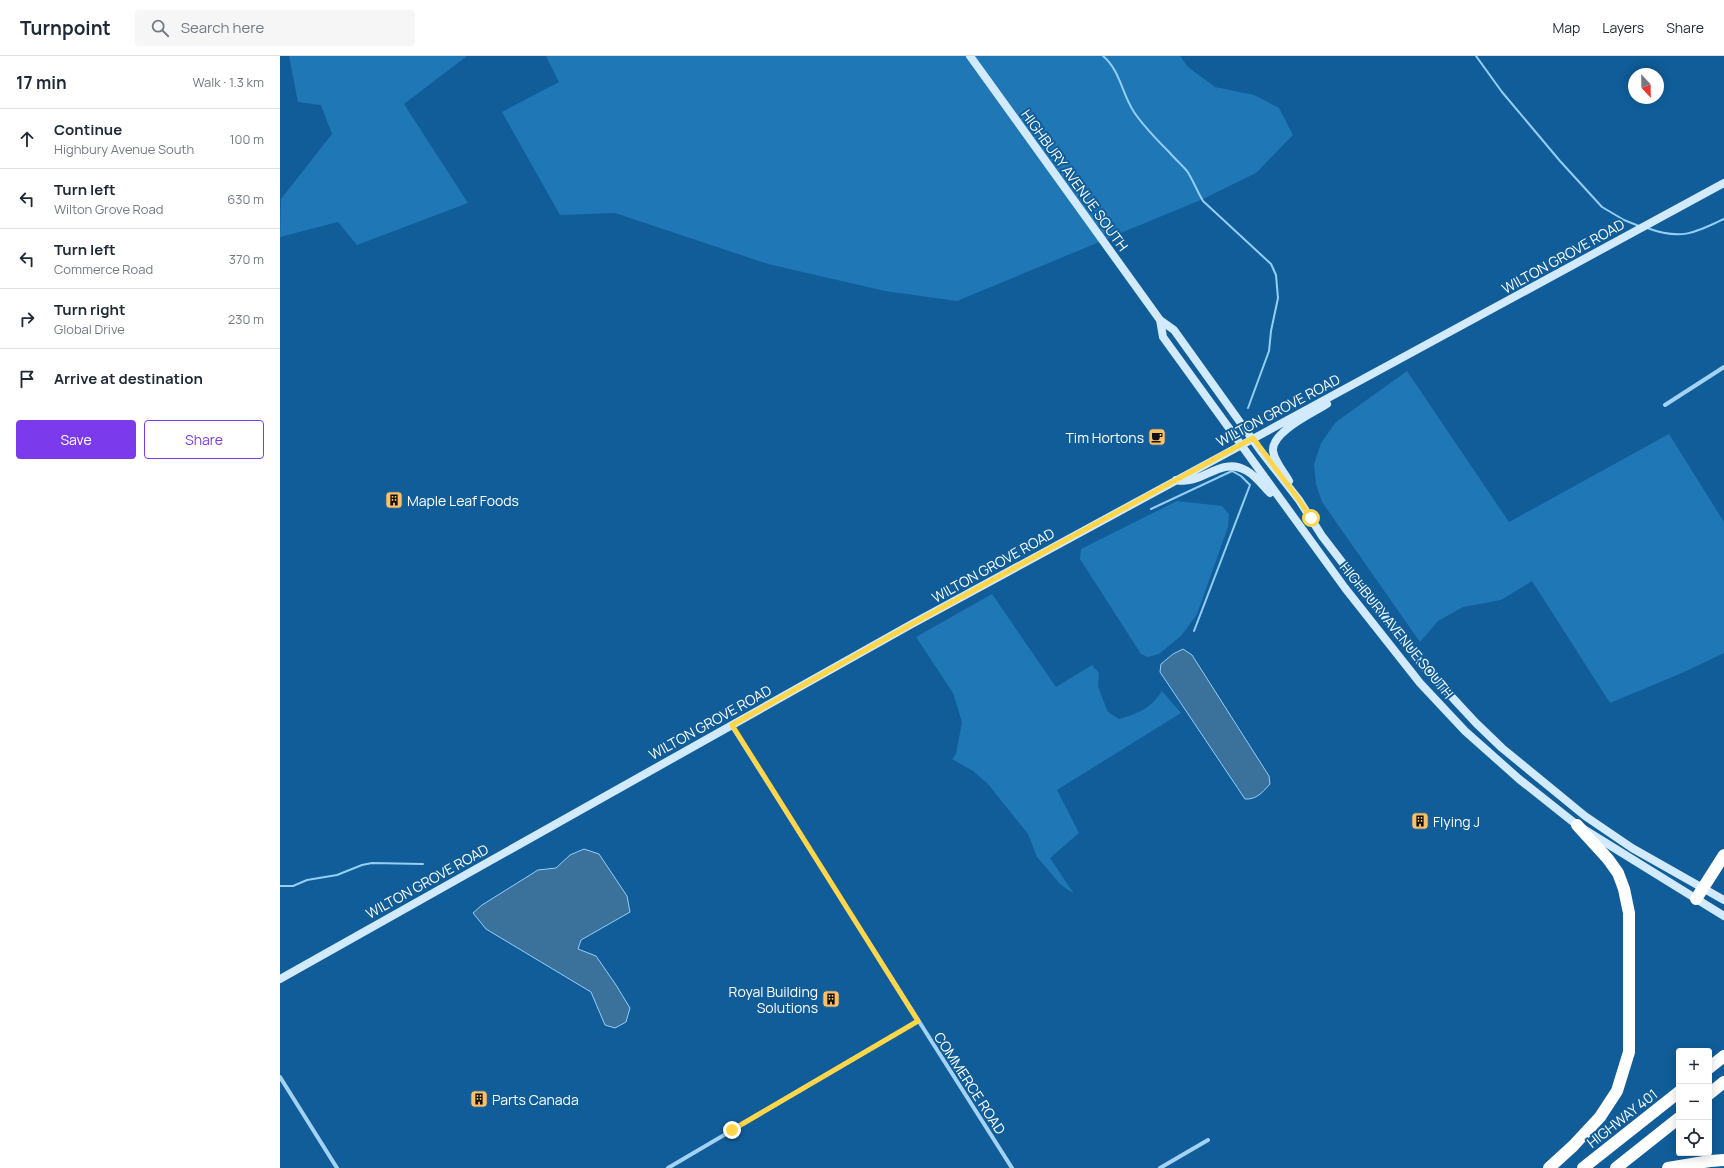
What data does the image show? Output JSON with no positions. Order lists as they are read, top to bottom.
{
  "streets": {
    "highway": ["HIGHWAY 401"],
    "main road": ["HIGHBURY AVENUE SOUTH", "WILTON GROVE ROAD"],
    "street": ["COMMERCE ROAD"]
  },
  "crossings": [
    ["HIGHBURY AVENUE SOUTH", "WILTON GROVE ROAD"],
    ["WILTON GROVE ROAD", "COMMERCE ROAD"]
  ],
  "places": {
    "cafe": ["Tim Hortons"],
    "building": [
      "Maple Leaf Foods",
      "Flying J",
      "Royal Building Solutions",
      "Parts Canada"
    ]
  },
  "north": "bottom",
  "page": {
    "header": "Turnpoint",
    "search": "Search here",
    "nav": ["Map", "Layers", "Share"],
    "heading": ["17 min", "Walk · 1.3 km"],
    "list": [
      ["Continue", "Highbury Avenue South", "100 m"],
      ["Turn left", "Wilton Grove Road", "630 m"],
      ["Turn left", "Commerce Road", "370 m"],
      ["Turn right", "Global Drive", "230 m"],
      "Arrive at destination"
    ],
    "buttons": ["Save", "Share"],
    "map_buttons": ["+", "−"]
  }
}
